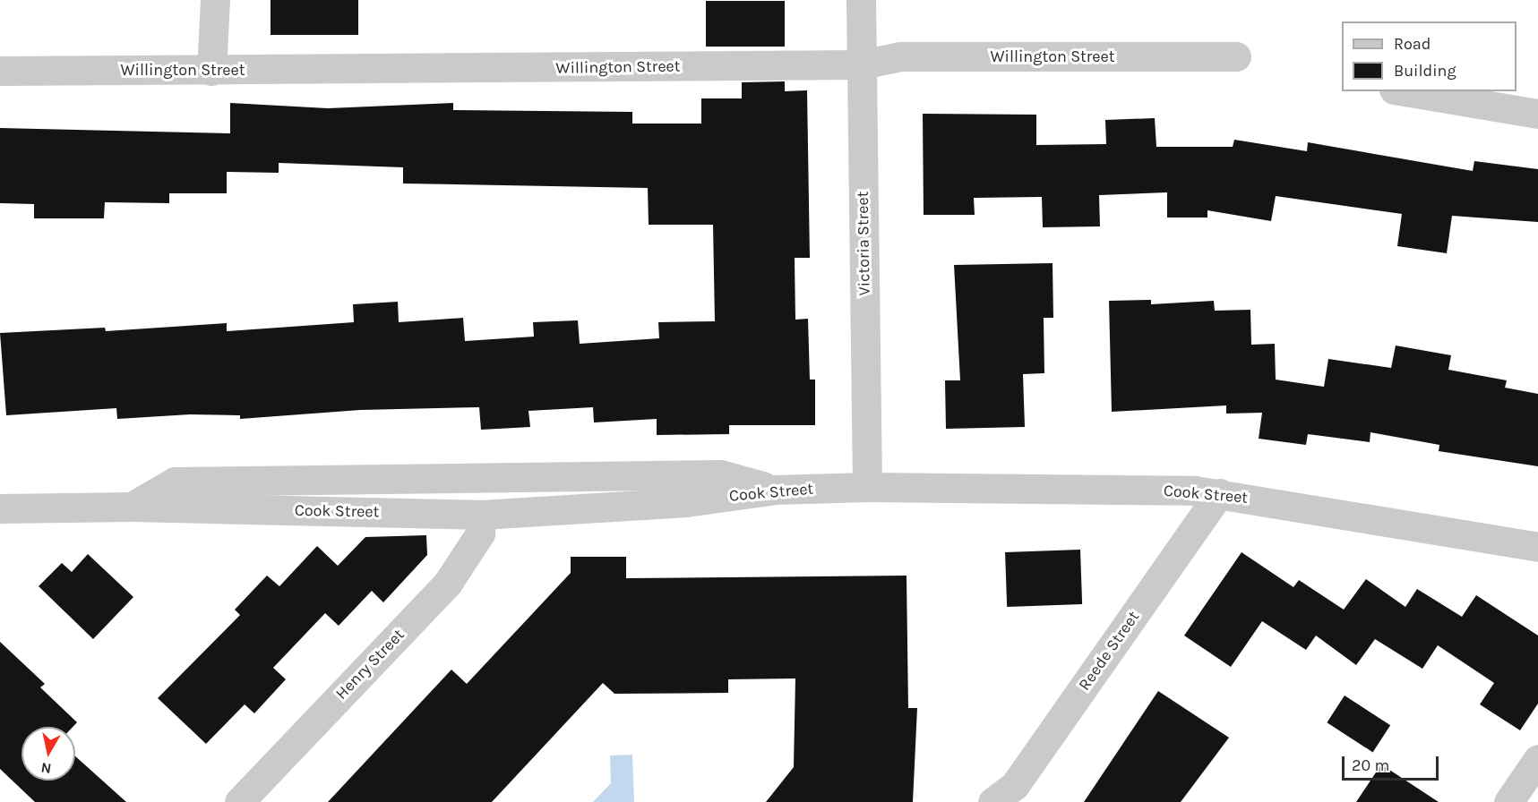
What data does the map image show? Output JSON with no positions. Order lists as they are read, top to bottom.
{
  "streets": {
    "street": [
      "Willington Street",
      "Victoria Street",
      "Cook Street",
      "Reede Street",
      "Henry Street"
    ]
  },
  "crossings": [
    ["Willington Street", "Victoria Street"],
    ["Victoria Street", "Cook Street"],
    ["Cook Street", "Reede Street"],
    ["Cook Street", "Henry Street"]
  ],
  "legend": ["Road", "Building"],
  "scale_bar": "20 m",
  "north": "bottom"
}
